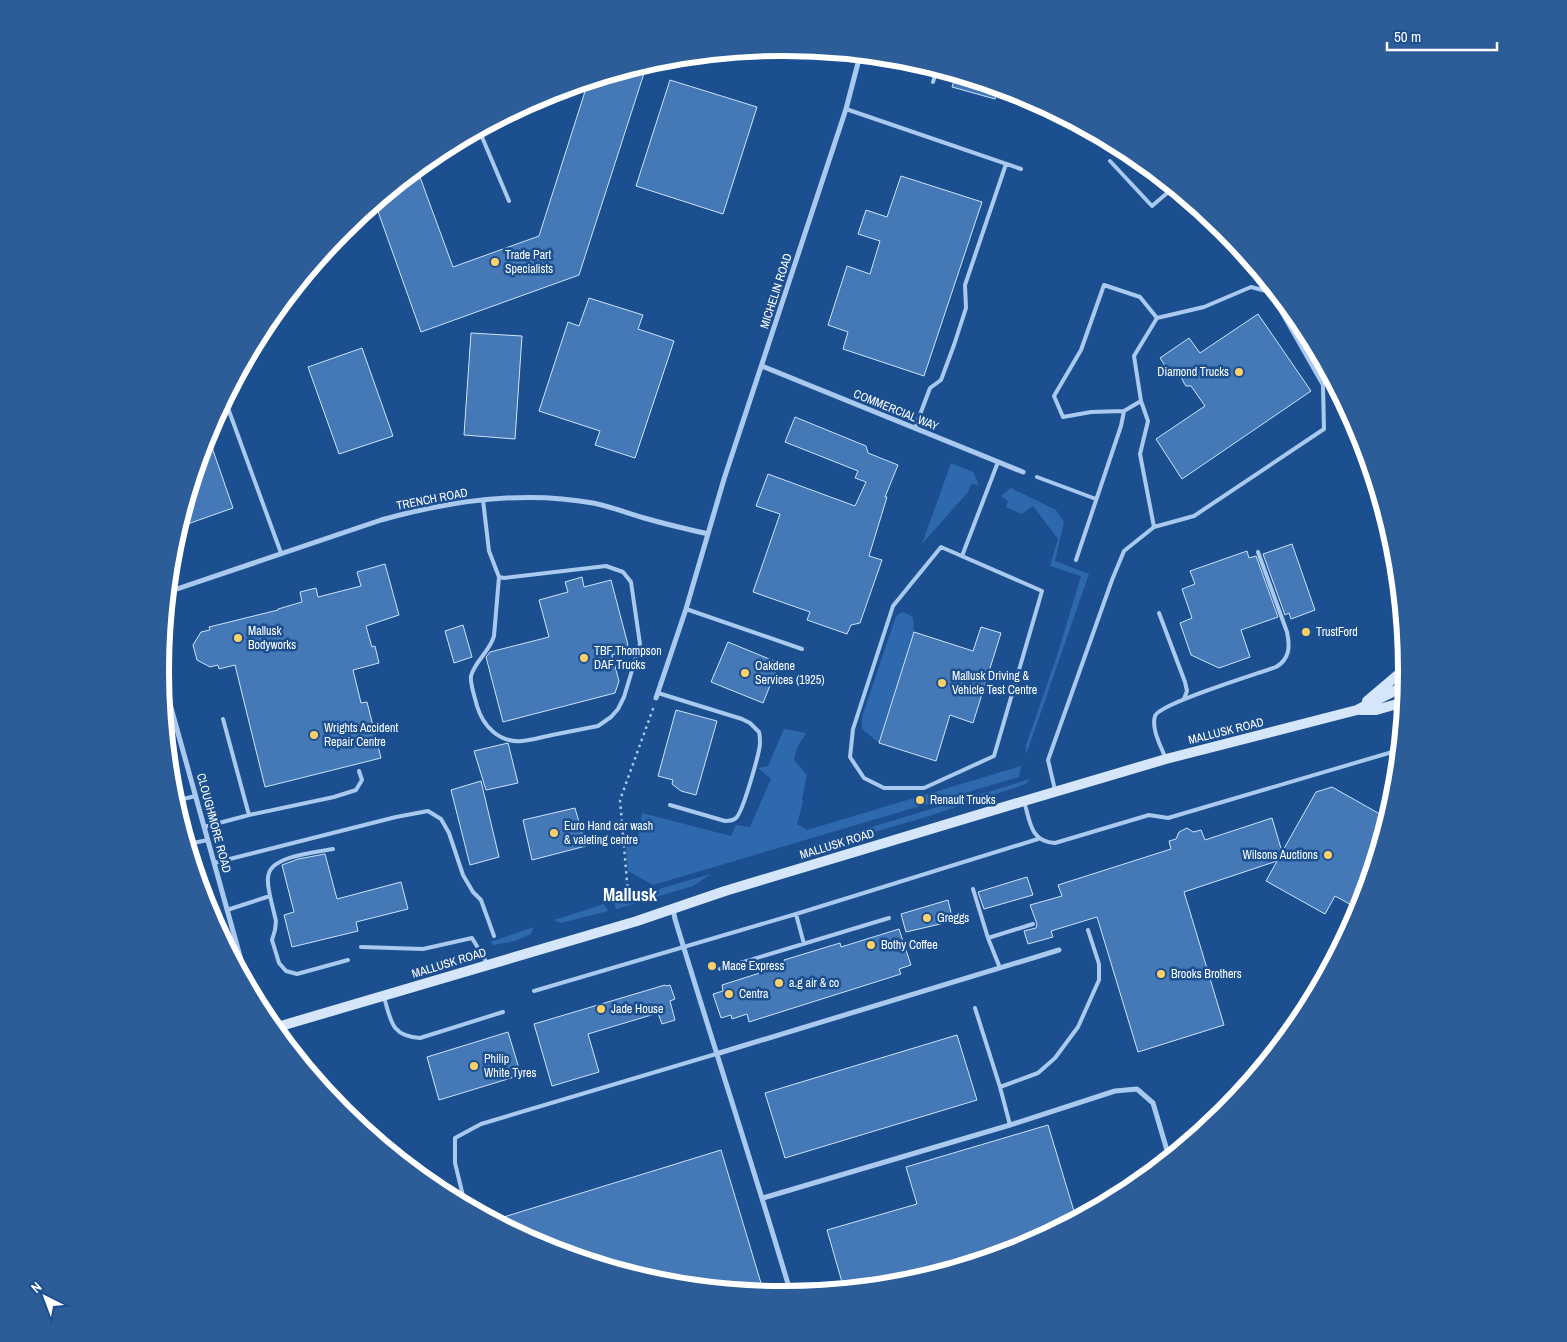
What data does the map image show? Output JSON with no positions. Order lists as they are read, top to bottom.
{
  "streets": {
    "main road": ["MALLUSK ROAD"],
    "street": [
      "MICHELIN ROAD",
      "COMMERCIAL WAY",
      "TRENCH ROAD",
      "CLOUGHMORE ROAD"
    ]
  },
  "crossings": [
    ["MICHELIN ROAD", "COMMERCIAL WAY"],
    ["MICHELIN ROAD", "TRENCH ROAD"]
  ],
  "districts": ["Mallusk"],
  "places": [
    "Trade Part Specialists",
    "Diamond Trucks",
    "TrustFord",
    "Mallusk Bodyworks",
    "TBF Thompson DAF Trucks",
    "Oakdene Services (1925)",
    "Mallusk Driving & Vehicle Test Centre",
    "Wrights Accident Repair Centre",
    "Renault Trucks",
    "Euro Hand car wash & valeting centre",
    "Wilsons Auctions",
    "Greggs",
    "Bothy Coffee",
    "Mace Express",
    "Brooks Brothers",
    "a.g air & co",
    "Centra",
    "Jade House",
    "Philip White Tyres"
  ],
  "scale_bar": "50 m",
  "north": "top left"
}
